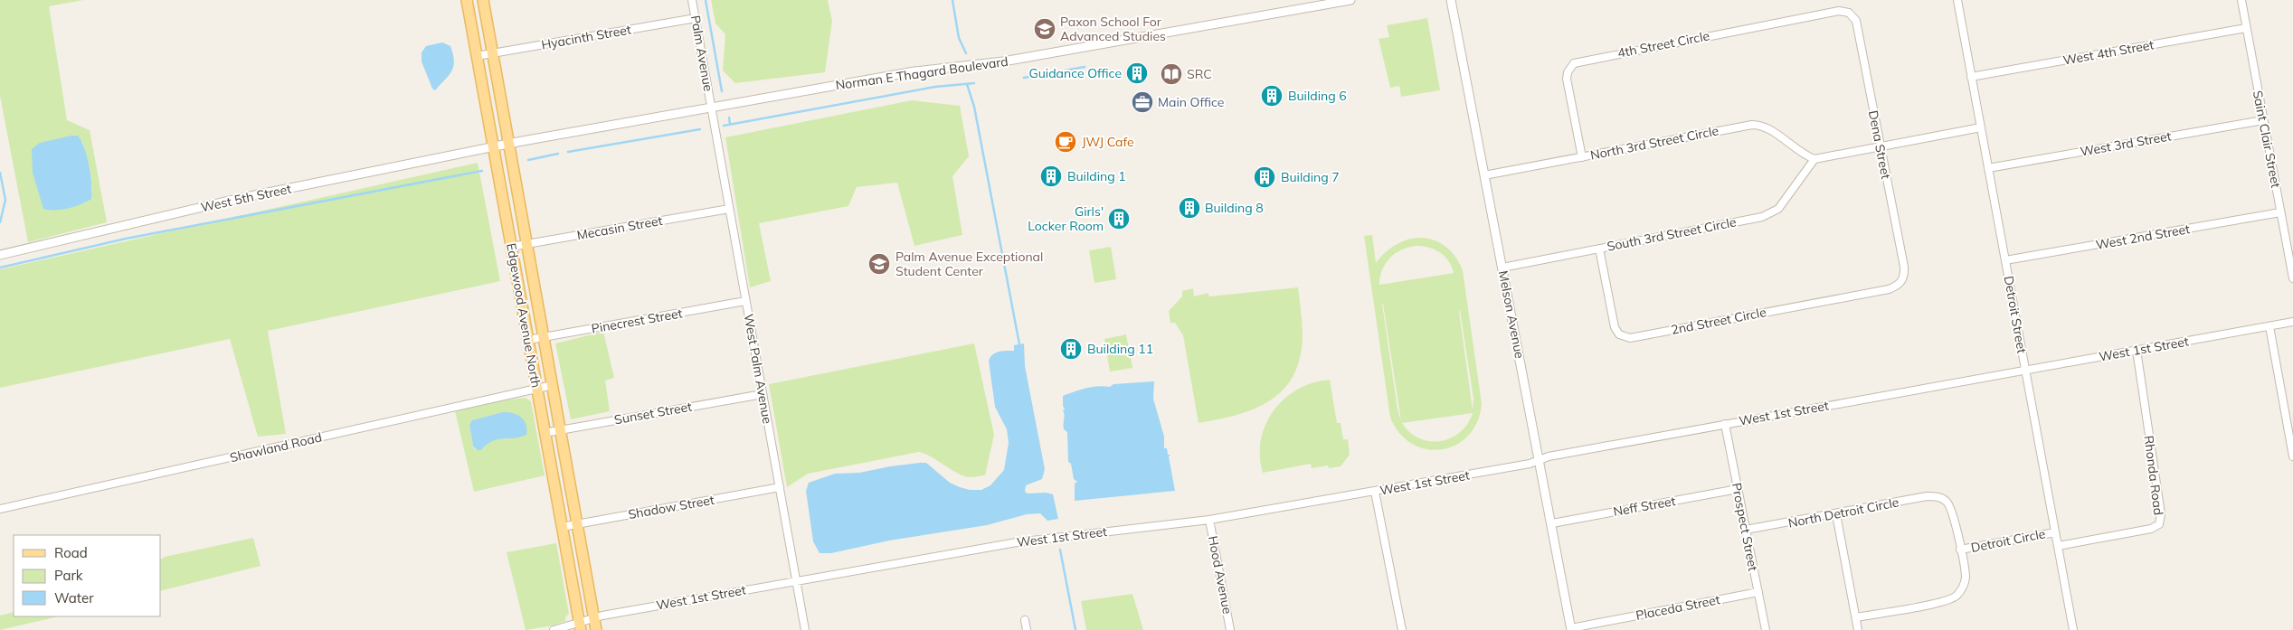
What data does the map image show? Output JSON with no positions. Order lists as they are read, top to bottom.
{
  "streets": {
    "main road": ["Edgewood Avenue North"],
    "street": [
      "Hyacinth Street",
      "4th Street Circle",
      "West 4th Street",
      "Palm Avenue",
      "Norman E Thagard Boulevard",
      "Saint Clair Street",
      "North 3rd Street Circle",
      "West 3rd Street",
      "Dena Street",
      "West 5th Street",
      "Mecasin Street",
      "South 3rd Street Circle",
      "West 2nd Street",
      "Melson Avenue",
      "Detroit Street",
      "Pinecrest Street",
      "2nd Street Circle",
      "West 1st Street",
      "West Palm Avenue",
      "Sunset Street",
      "Shawland Road",
      "Rhonda Road",
      "Neff Street",
      "Shadow Street",
      "North Detroit Circle",
      "Prospect Street",
      "Detroit Circle",
      "Hood Avenue",
      "Placeda Street"
    ]
  },
  "crossings": [
    ["Hyacinth Street", "Palm Avenue"],
    ["Hyacinth Street", "Edgewood Avenue North"],
    ["4th Street Circle", "North 3rd Street Circle"],
    ["4th Street Circle", "Dena Street"],
    ["West 4th Street", "Saint Clair Street"],
    ["West 4th Street", "Detroit Street"],
    ["Palm Avenue", "Norman E Thagard Boulevard"],
    ["Palm Avenue", "West Palm Avenue"],
    ["Norman E Thagard Boulevard", "West 5th Street"],
    ["Norman E Thagard Boulevard", "Edgewood Avenue North"],
    ["Norman E Thagard Boulevard", "West Palm Avenue"],
    ["Saint Clair Street", "West 3rd Street"],
    ["Saint Clair Street", "West 2nd Street"],
    ["North 3rd Street Circle", "South 3rd Street Circle"],
    ["North 3rd Street Circle", "Melson Avenue"],
    ["West 3rd Street", "Detroit Street"],
    ["Dena Street", "2nd Street Circle"],
    ["West 5th Street", "Edgewood Avenue North"],
    ["Mecasin Street", "Edgewood Avenue North"],
    ["Mecasin Street", "West Palm Avenue"],
    ["South 3rd Street Circle", "Melson Avenue"],
    ["South 3rd Street Circle", "2nd Street Circle"],
    ["West 2nd Street", "Detroit Street"],
    ["Melson Avenue", "West 1st Street"],
    ["Melson Avenue", "Neff Street"],
    ["Melson Avenue", "Placeda Street"],
    ["Detroit Street", "West 1st Street"],
    ["Detroit Street", "Rhonda Road"],
    ["Detroit Street", "Detroit Circle"],
    ["Edgewood Avenue North", "Pinecrest Street"],
    ["Edgewood Avenue North", "West 1st Street"],
    ["Edgewood Avenue North", "Sunset Street"],
    ["Edgewood Avenue North", "Shawland Road"],
    ["Edgewood Avenue North", "Shadow Street"],
    ["Pinecrest Street", "West Palm Avenue"],
    ["West 1st Street", "West Palm Avenue"],
    ["West 1st Street", "Rhonda Road"],
    ["West 1st Street", "Prospect Street"],
    ["West 1st Street", "Hood Avenue"],
    ["West Palm Avenue", "Sunset Street"],
    ["West Palm Avenue", "Shadow Street"],
    ["Neff Street", "Prospect Street"],
    ["North Detroit Circle", "Prospect Street"],
    ["North Detroit Circle", "Detroit Circle"],
    ["Prospect Street", "Placeda Street"]
  ],
  "places": {
    "school or university": ["Paxon School For Advanced Studies", "Palm Avenue Exceptional Student Center"],
    "building": [
      "Guidance Office",
      "Building 6",
      "Building 1",
      "Building 7",
      "Building 8",
      "Girls' Locker Room",
      "Building 11"
    ],
    "library": ["SRC"],
    "office": ["Main Office"],
    "cafe": ["JWJ Cafe"]
  },
  "legend": ["Road", "Park", "Water"]
}
